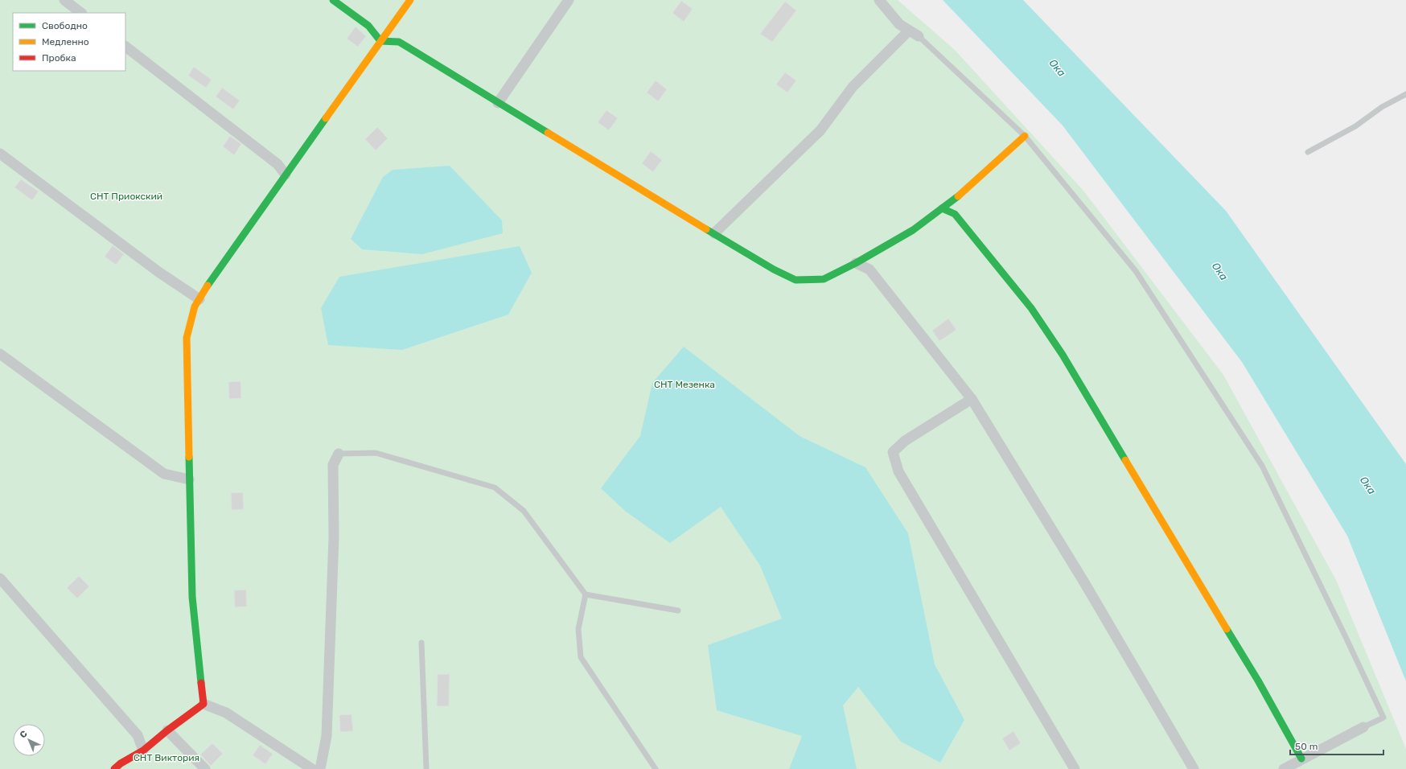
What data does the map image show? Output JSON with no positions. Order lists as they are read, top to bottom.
{
  "water": ["Ока"],
  "parks": ["СНТ Приокский", "СНТ Мезенка", "СНТ Виктория"],
  "legend": ["Свободно", "Медленно", "Пробка"],
  "scale_bar": "50 m",
  "north": "top left"
}
